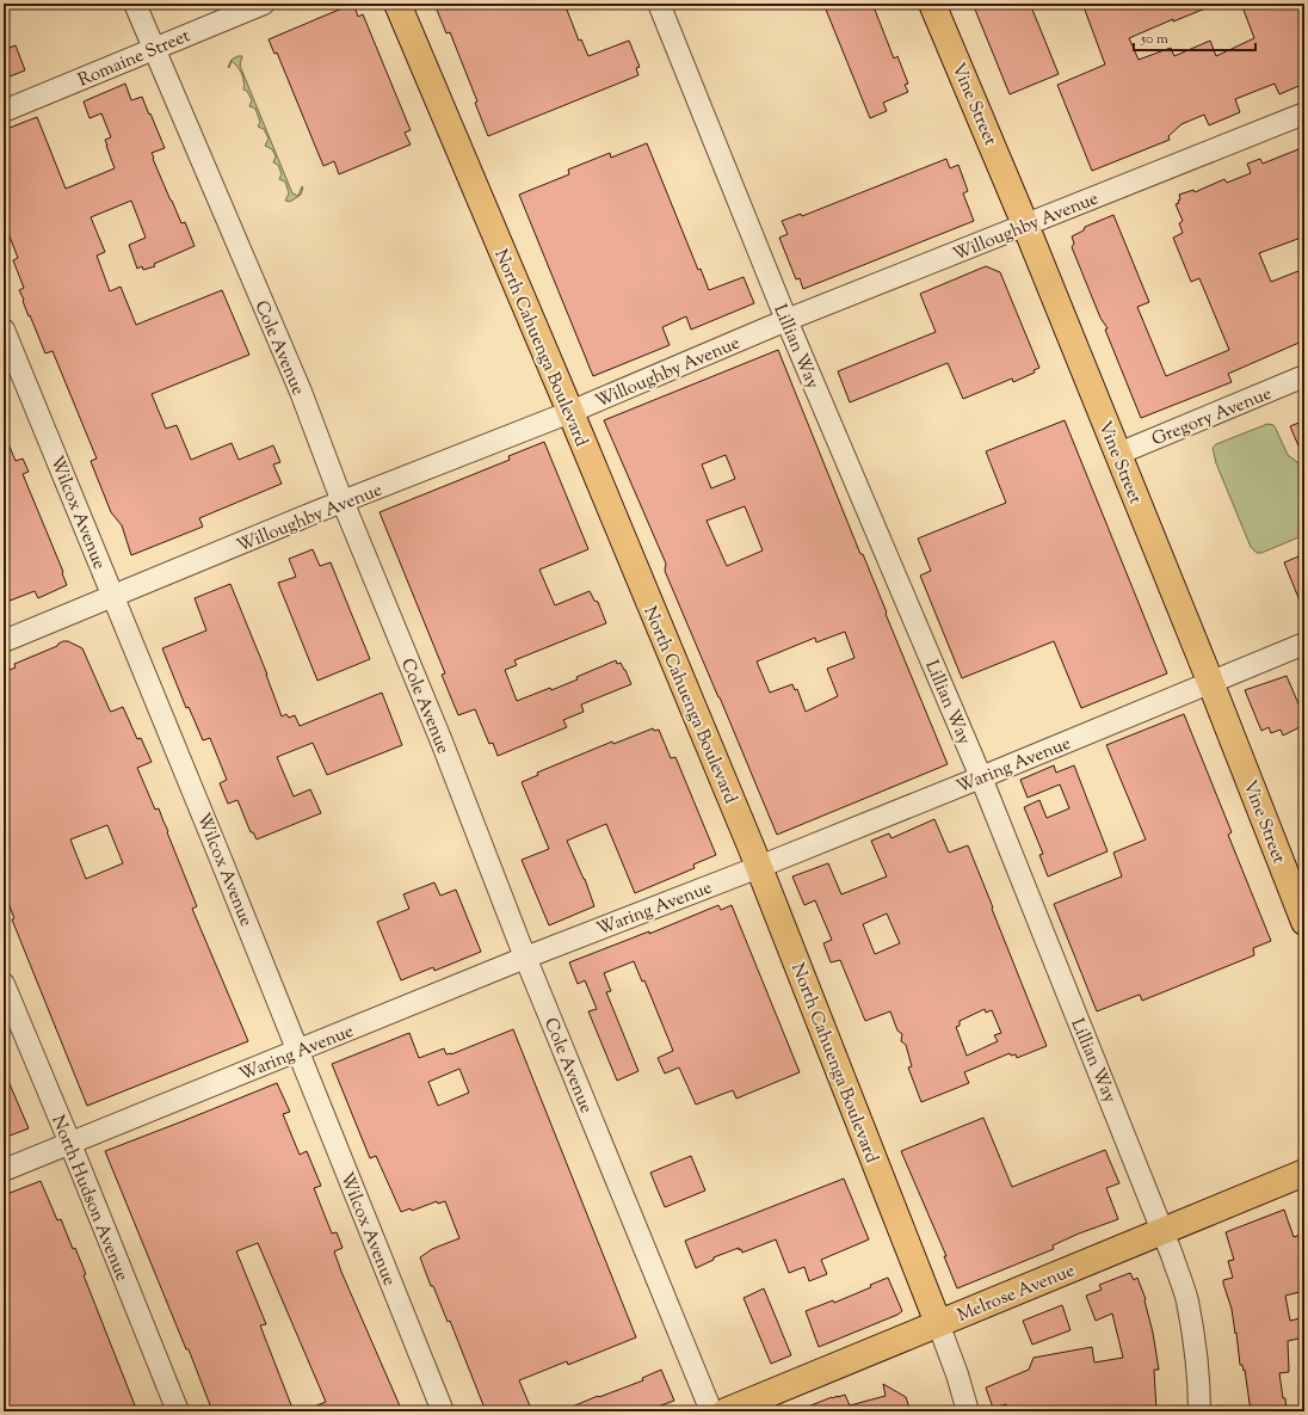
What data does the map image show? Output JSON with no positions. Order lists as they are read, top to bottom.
{
  "streets": {
    "main road": ["Vine Street", "North Cahuenga Boulevard", "Melrose Avenue"],
    "street": [
      "Romaine Street",
      "Willoughby Avenue",
      "Lillian Way",
      "Cole Avenue",
      "Gregory Avenue",
      "Wilcox Avenue",
      "Waring Avenue",
      "North Hudson Avenue"
    ]
  },
  "crossings": [
    ["Romaine Street", "Cole Avenue"],
    ["Vine Street", "Willoughby Avenue"],
    ["Vine Street", "Gregory Avenue"],
    ["Vine Street", "Waring Avenue"],
    ["Willoughby Avenue", "Lillian Way"],
    ["Willoughby Avenue", "Cole Avenue"],
    ["Willoughby Avenue", "North Cahuenga Boulevard"],
    ["Willoughby Avenue", "Wilcox Avenue"],
    ["Lillian Way", "Waring Avenue"],
    ["Lillian Way", "Melrose Avenue"],
    ["Cole Avenue", "Waring Avenue"],
    ["North Cahuenga Boulevard", "Waring Avenue"],
    ["North Cahuenga Boulevard", "Melrose Avenue"],
    ["Wilcox Avenue", "Waring Avenue"],
    ["Waring Avenue", "North Hudson Avenue"]
  ],
  "scale_bar": "50 m"
}
